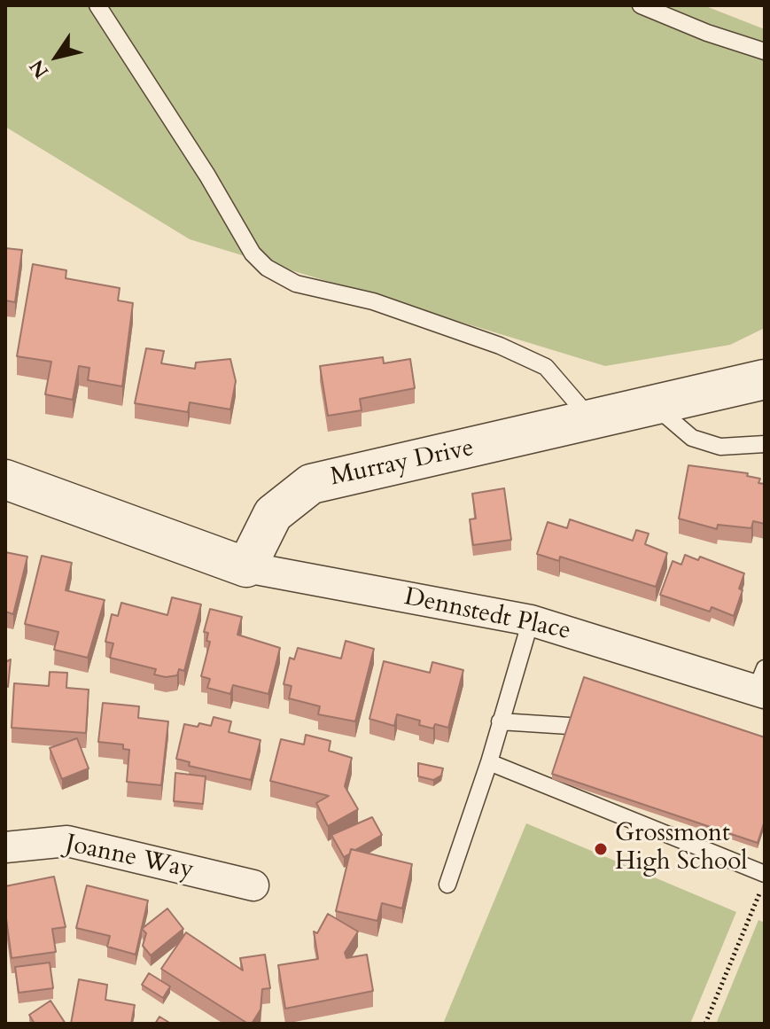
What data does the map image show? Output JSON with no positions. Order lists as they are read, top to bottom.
{
  "streets": {
    "street": ["Murray Drive", "Dennstedt Place", "Joanne Way"]
  },
  "crossings": [
    ["Murray Drive", "Dennstedt Place"]
  ],
  "places": ["Grossmont High School"],
  "north": "bottom left"
}
